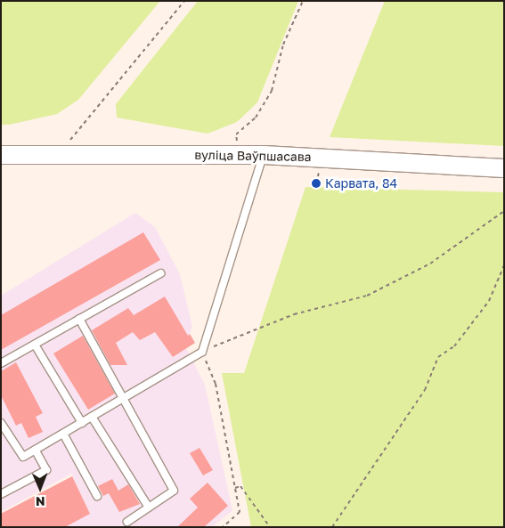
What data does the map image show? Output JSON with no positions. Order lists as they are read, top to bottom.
{
  "streets": {
    "main road": ["вуліца Ваўпшасава"]
  },
  "places": ["Карвата, 84"],
  "north": "bottom"
}
